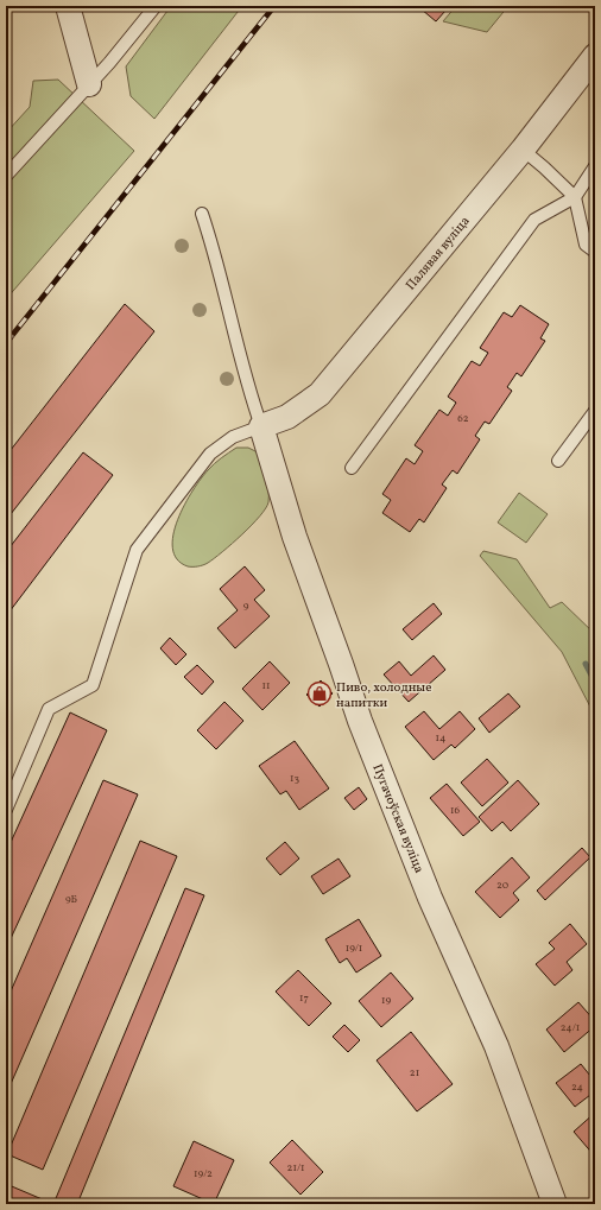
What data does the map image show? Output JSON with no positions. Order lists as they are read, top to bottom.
{
  "streets": {
    "street": ["Палявая вуліца", "Пугачоўская вуліца"]
  },
  "crossings": [
    ["Палявая вуліца", "Пугачоўская вуліца"]
  ],
  "places": {
    "shop": ["Пиво, холодные напитки"]
  },
  "house_numbers": [
    "62",
    "9",
    "11",
    "14",
    "13",
    "16",
    "20",
    "9Б",
    "19/1",
    "17",
    "19",
    "24/1",
    "21",
    "24",
    "21/1",
    "19/2"
  ]
}
